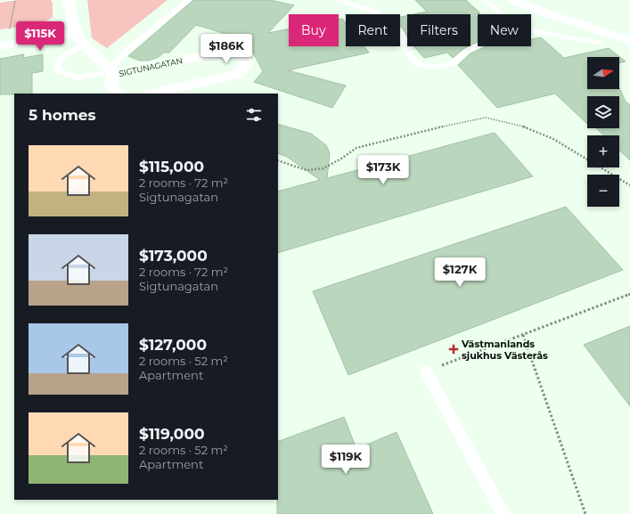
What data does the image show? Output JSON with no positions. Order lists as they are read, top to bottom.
{
  "streets": {
    "street": ["SIGTUNAGATAN"]
  },
  "places": {
    "health": ["Västmanlands sjukhus Västerås"]
  },
  "north": "right",
  "page": {
    "chip": [
      "Buy",
      "Rent",
      "Filters",
      "New"
    ],
    "price": [
      "$115K",
      "$186K",
      "$173K",
      "$127K",
      "$119K"
    ],
    "map_buttons": ["+", "−"],
    "heading": "5 homes",
    "list": [
      {
        "name": "$115,000",
        "note": "2 rooms · 72 m² · Sigtunagatan"
      },
      {
        "name": "$173,000",
        "note": "2 rooms · 72 m² · Sigtunagatan"
      },
      {
        "name": "$127,000",
        "note": "2 rooms · 52 m² · Apartment"
      },
      {
        "name": "$119,000",
        "note": "2 rooms · 52 m² · Apartment"
      }
    ]
  }
}
